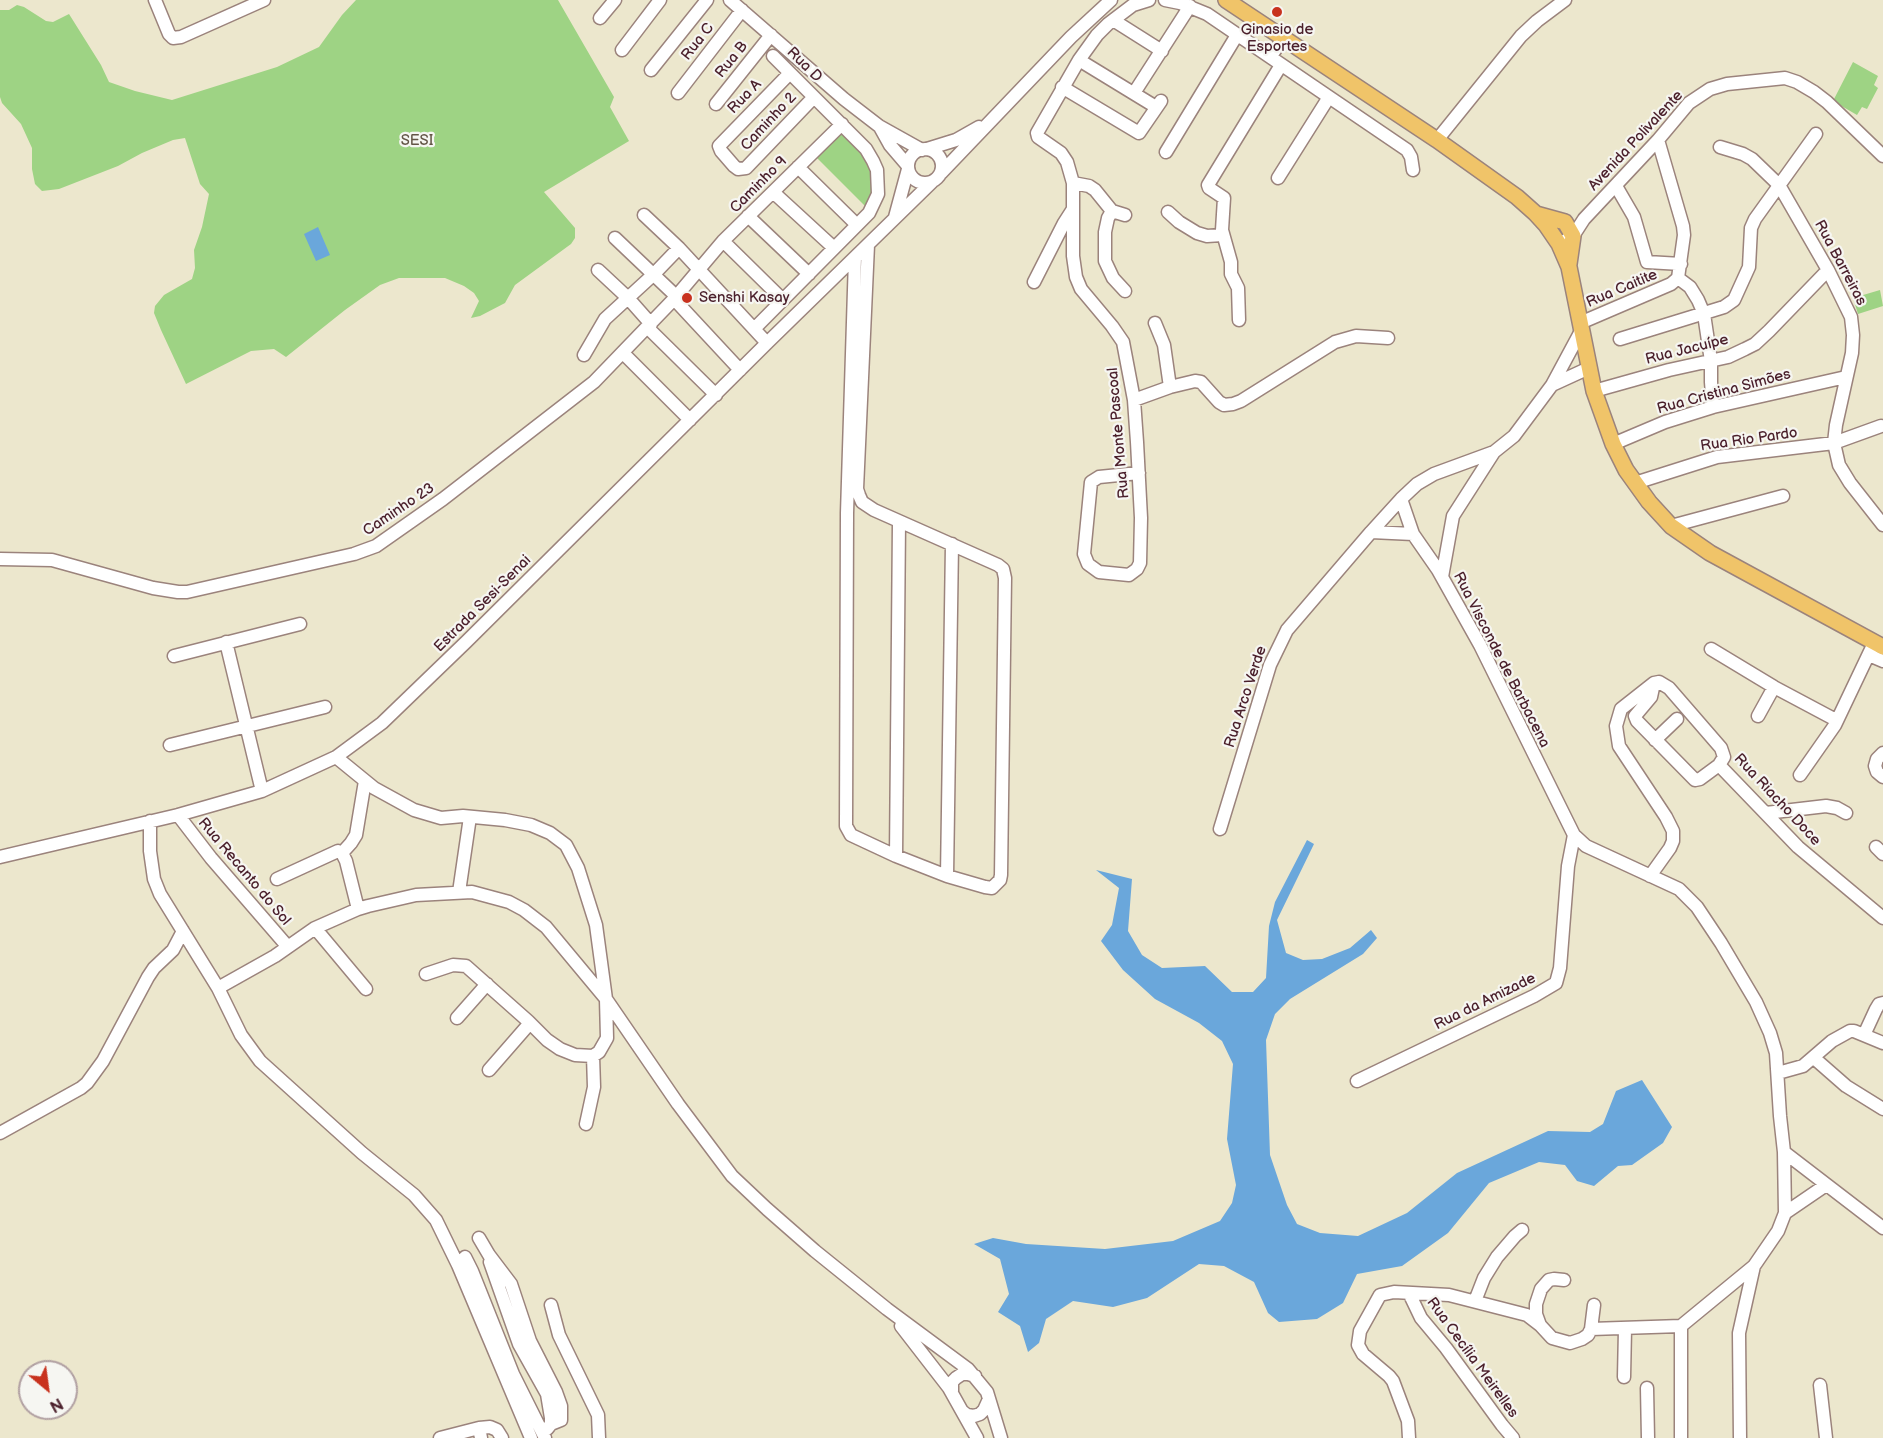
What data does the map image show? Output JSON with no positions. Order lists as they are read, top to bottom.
{
  "streets": {
    "street": [
      "Rua C",
      "Rua B",
      "Rua D",
      "Rua A",
      "Caminho 2",
      "Avenida Polivalente",
      "Caminho 9",
      "Rua Barreiras",
      "Rua Caitite",
      "Rua Jacuípe",
      "Rua Cristina Simões",
      "Rua Monte Pascoal",
      "Rua Rio Pardo",
      "Caminho 23",
      "Estrada Sesi-Senai",
      "Rua Visconde de Barbacena",
      "Rua Arco Verde",
      "Rua Riacho Doce",
      "Rua Recanto do Sol",
      "Rua da Amizade",
      "Rua Cecília Meirelles"
    ]
  },
  "crossings": [
    ["Rua D", "Rua A"],
    ["Rua D", "Caminho 2"],
    ["Rua D", "Caminho 9"],
    ["Rua A", "Caminho 2"],
    ["Avenida Polivalente", "Rua Caitite"],
    ["Caminho 9", "Caminho 23"],
    ["Rua Barreiras", "Rua Jacuípe"],
    ["Rua Barreiras", "Rua Cristina Simões"],
    ["Rua Barreiras", "Rua Rio Pardo"],
    ["Rua Caitite", "Rua Jacuípe"],
    ["Rua Caitite", "Rua Cristina Simões"],
    ["Estrada Sesi-Senai", "Rua Recanto do Sol"],
    ["Rua Visconde de Barbacena", "Rua Arco Verde"],
    ["Rua Visconde de Barbacena", "Rua da Amizade"]
  ],
  "parks": ["SESI"],
  "places": ["Ginasio de Esportes", "Senshi Kasay"],
  "north": "bottom right"
}
